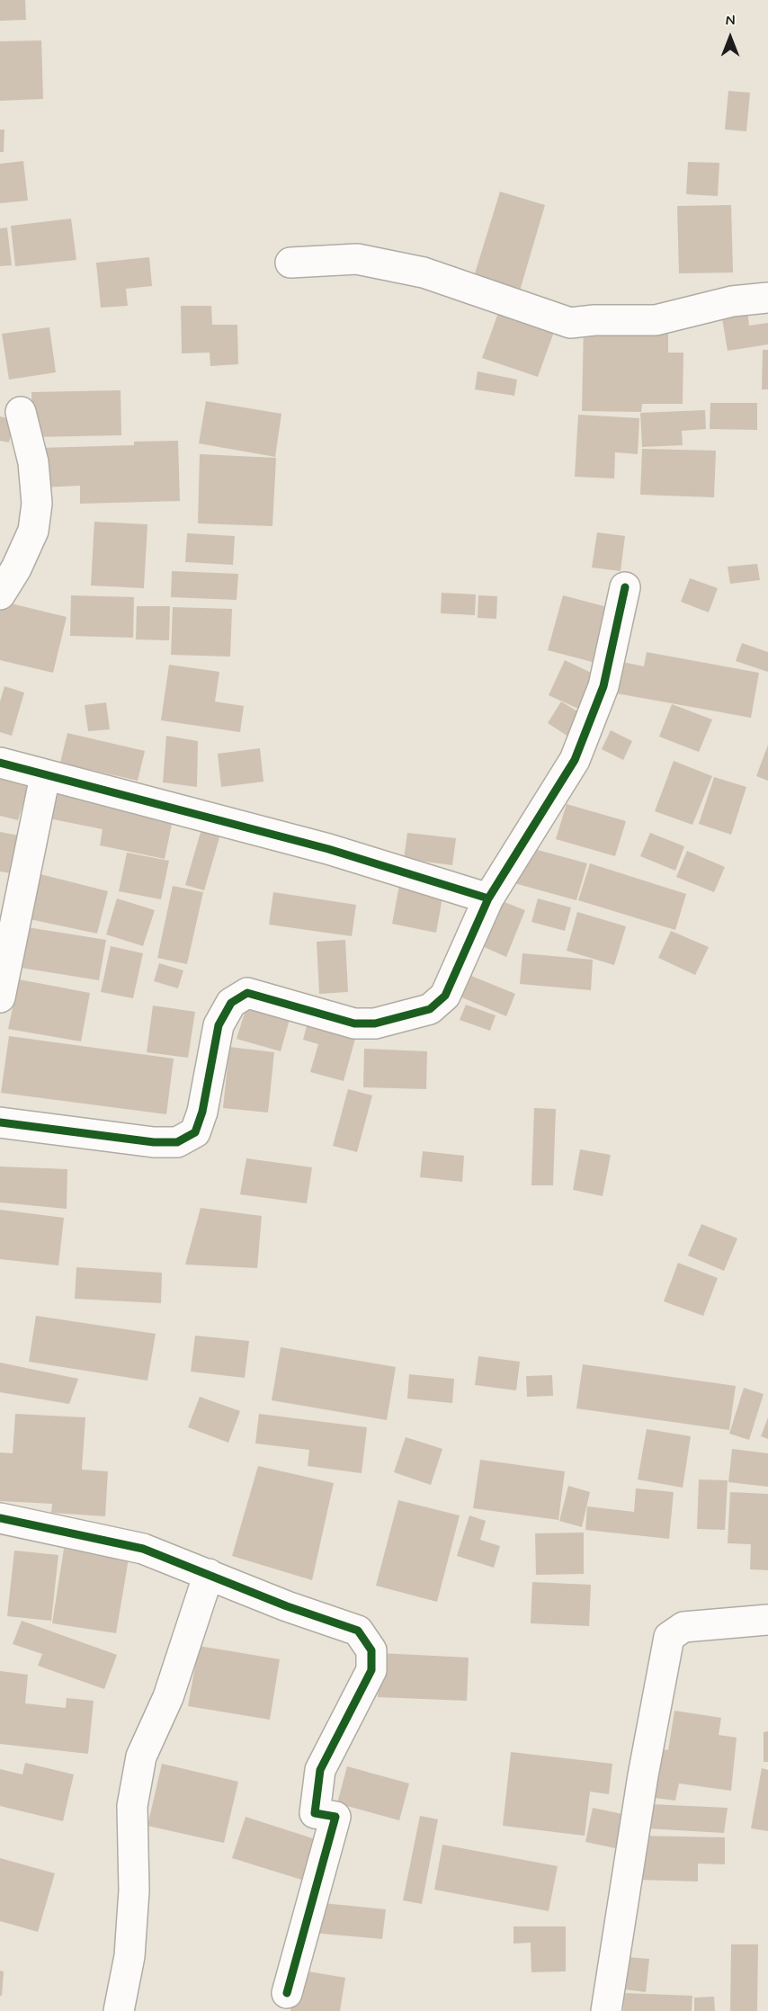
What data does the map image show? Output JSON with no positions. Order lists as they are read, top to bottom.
{
  "north": "top"
}
